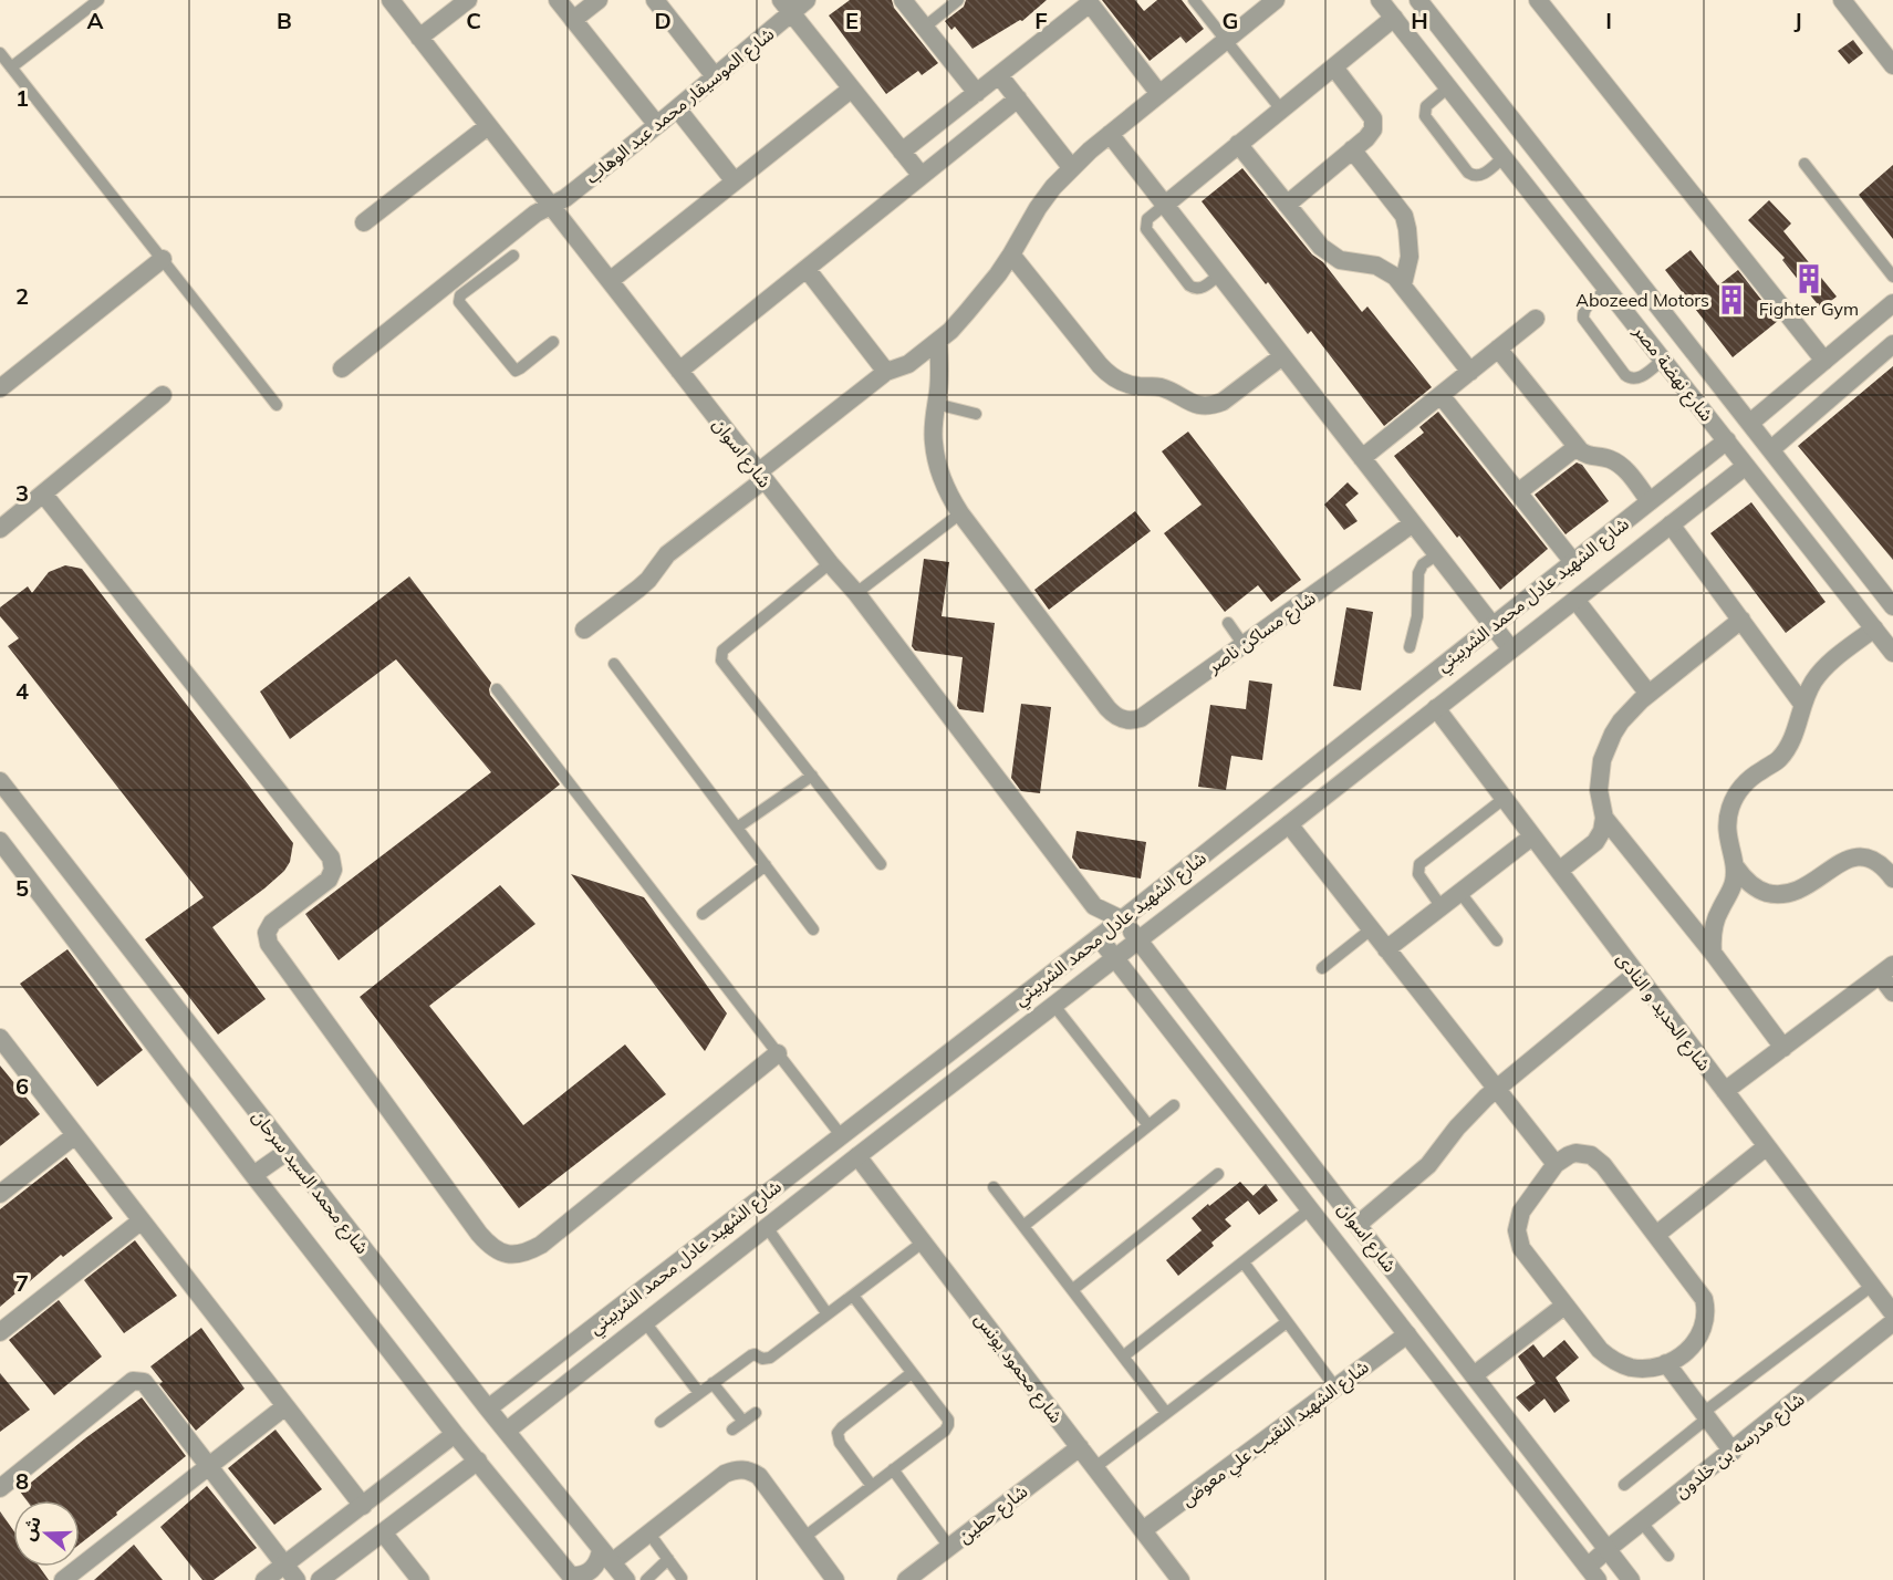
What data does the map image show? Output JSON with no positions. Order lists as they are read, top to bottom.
{
  "streets": {
    "street": [
      "شارع الموسيقار محمد عبد الوهاب",
      "شارع نهضة مصر",
      "شارع اسوان",
      "شارع الشهيد عادل محمد الشربيني",
      "شارع مساكن ناصر",
      "شارع الحديد و النادى",
      "شارع محمد السيد سرحان",
      "شارع محمود يونس",
      "شارع الشهيد النقيب علي معوض",
      "شارع مدرسه بن خلدون",
      "شارع حطين"
    ]
  },
  "crossings": [
    ["شارع الموسيقار محمد عبد الوهاب", "شارع اسوان"],
    ["شارع نهضة مصر", "شارع الشهيد عادل محمد الشربيني"],
    ["شارع اسوان", "شارع الشهيد عادل محمد الشربيني"],
    ["شارع اسوان", "شارع الشهيد النقيب علي معوض"],
    ["شارع اسوان", "شارع مدرسه بن خلدون"],
    ["شارع الشهيد عادل محمد الشربيني", "شارع الحديد و النادى"],
    ["شارع الشهيد عادل محمد الشربيني", "شارع محمد السيد سرحان"],
    ["شارع الشهيد عادل محمد الشربيني", "شارع محمود يونس"],
    ["شارع محمود يونس", "شارع الشهيد النقيب علي معوض"],
    ["شارع محمود يونس", "شارع حطين"]
  ],
  "places": {
    "building": ["Fighter Gym", "Abozeed Motors"]
  },
  "north": "left",
  "grid": {
    "columns": [
      "A",
      "B",
      "C",
      "D",
      "E",
      "F",
      "G",
      "H",
      "I",
      "J"
    ],
    "rows": [
      "1",
      "2",
      "3",
      "4",
      "5",
      "6",
      "7",
      "8"
    ]
  }
}
